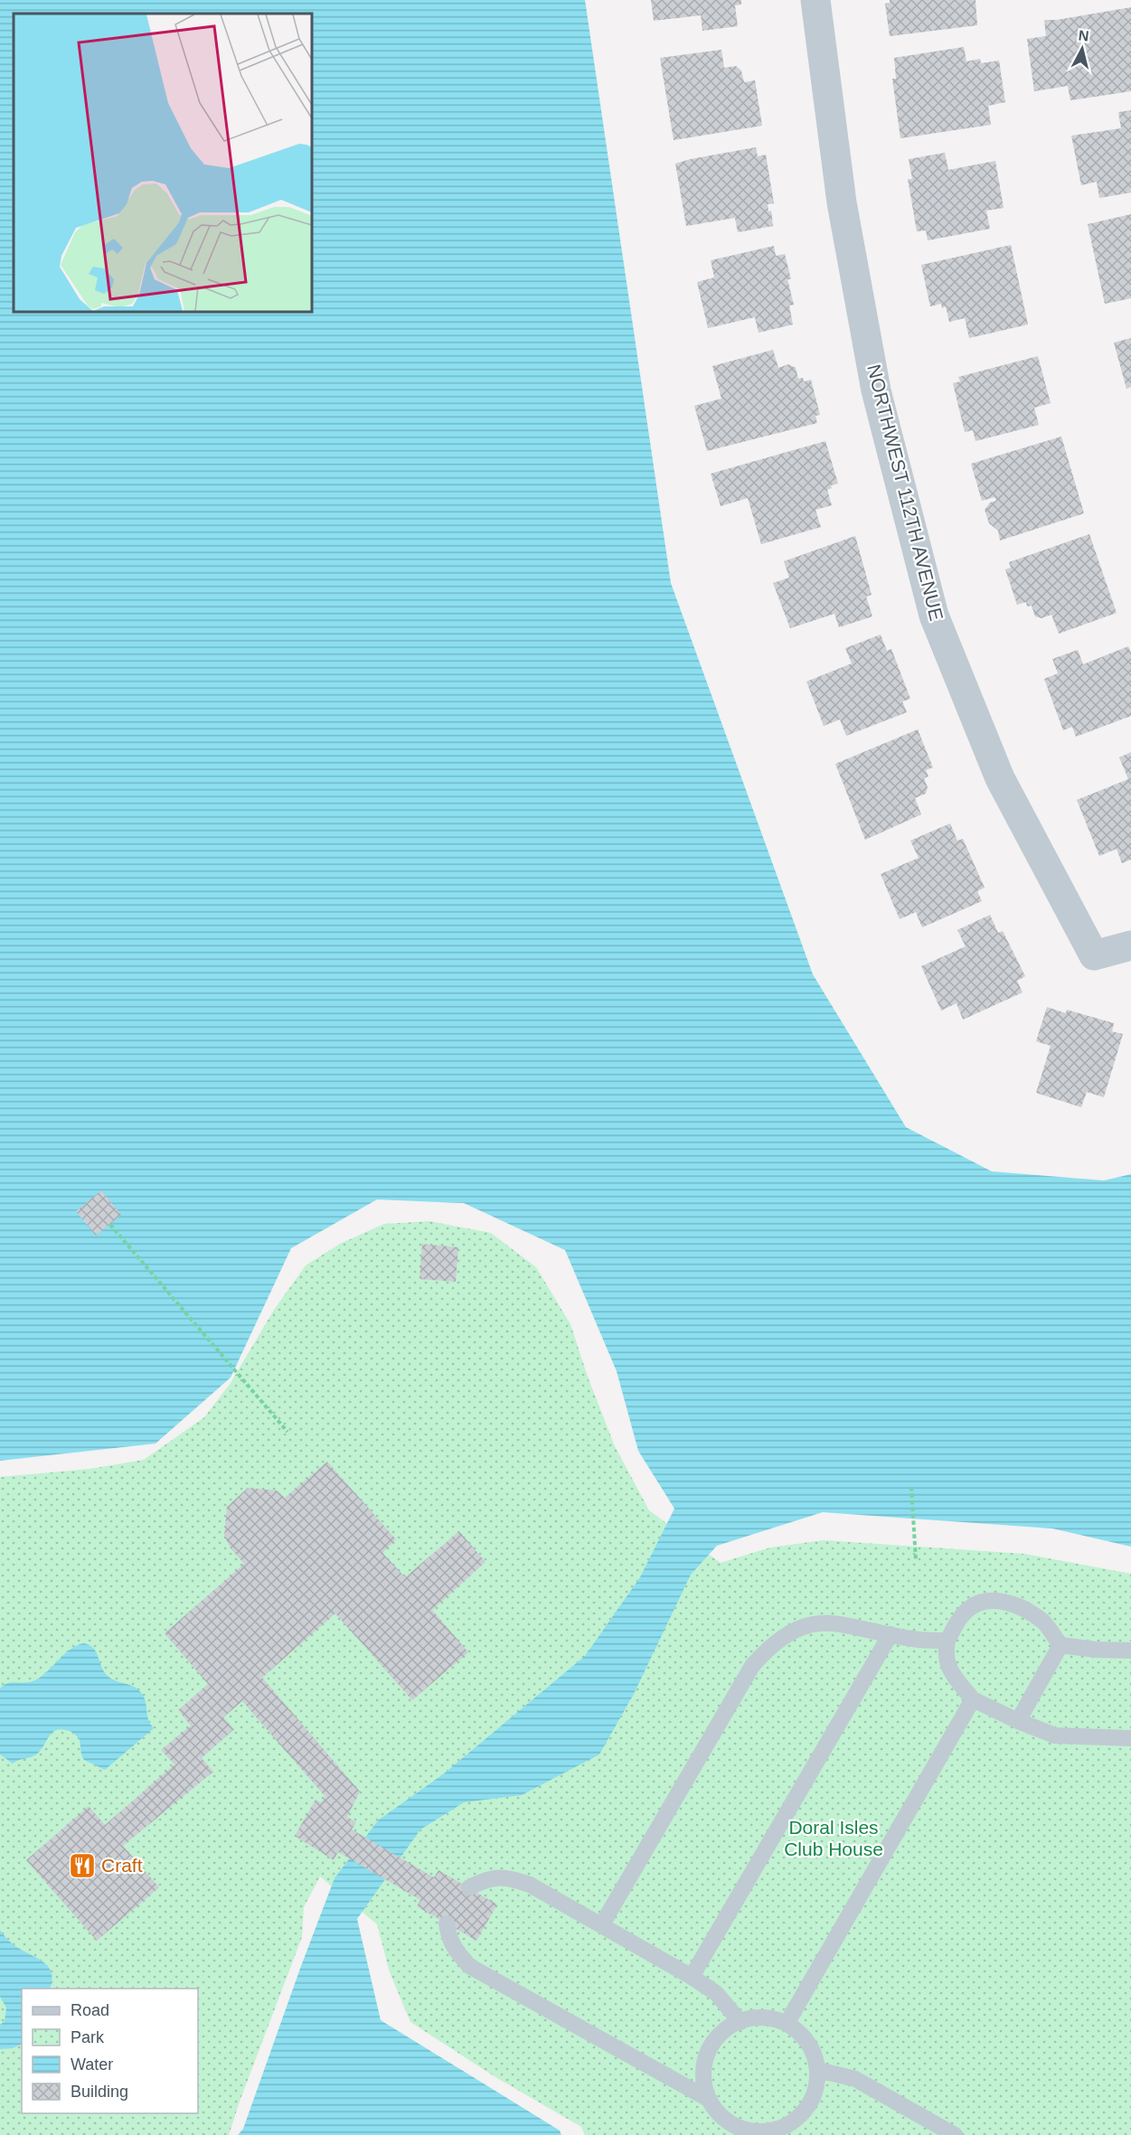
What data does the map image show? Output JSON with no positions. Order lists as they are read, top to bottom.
{
  "streets": {
    "street": ["NORTHWEST 112TH AVENUE"]
  },
  "parks": ["Doral Isles Club House"],
  "places": {
    "restaurant": ["Craft"]
  },
  "legend": [
    "Road",
    "Park",
    "Water",
    "Building"
  ],
  "north": "top"
}
